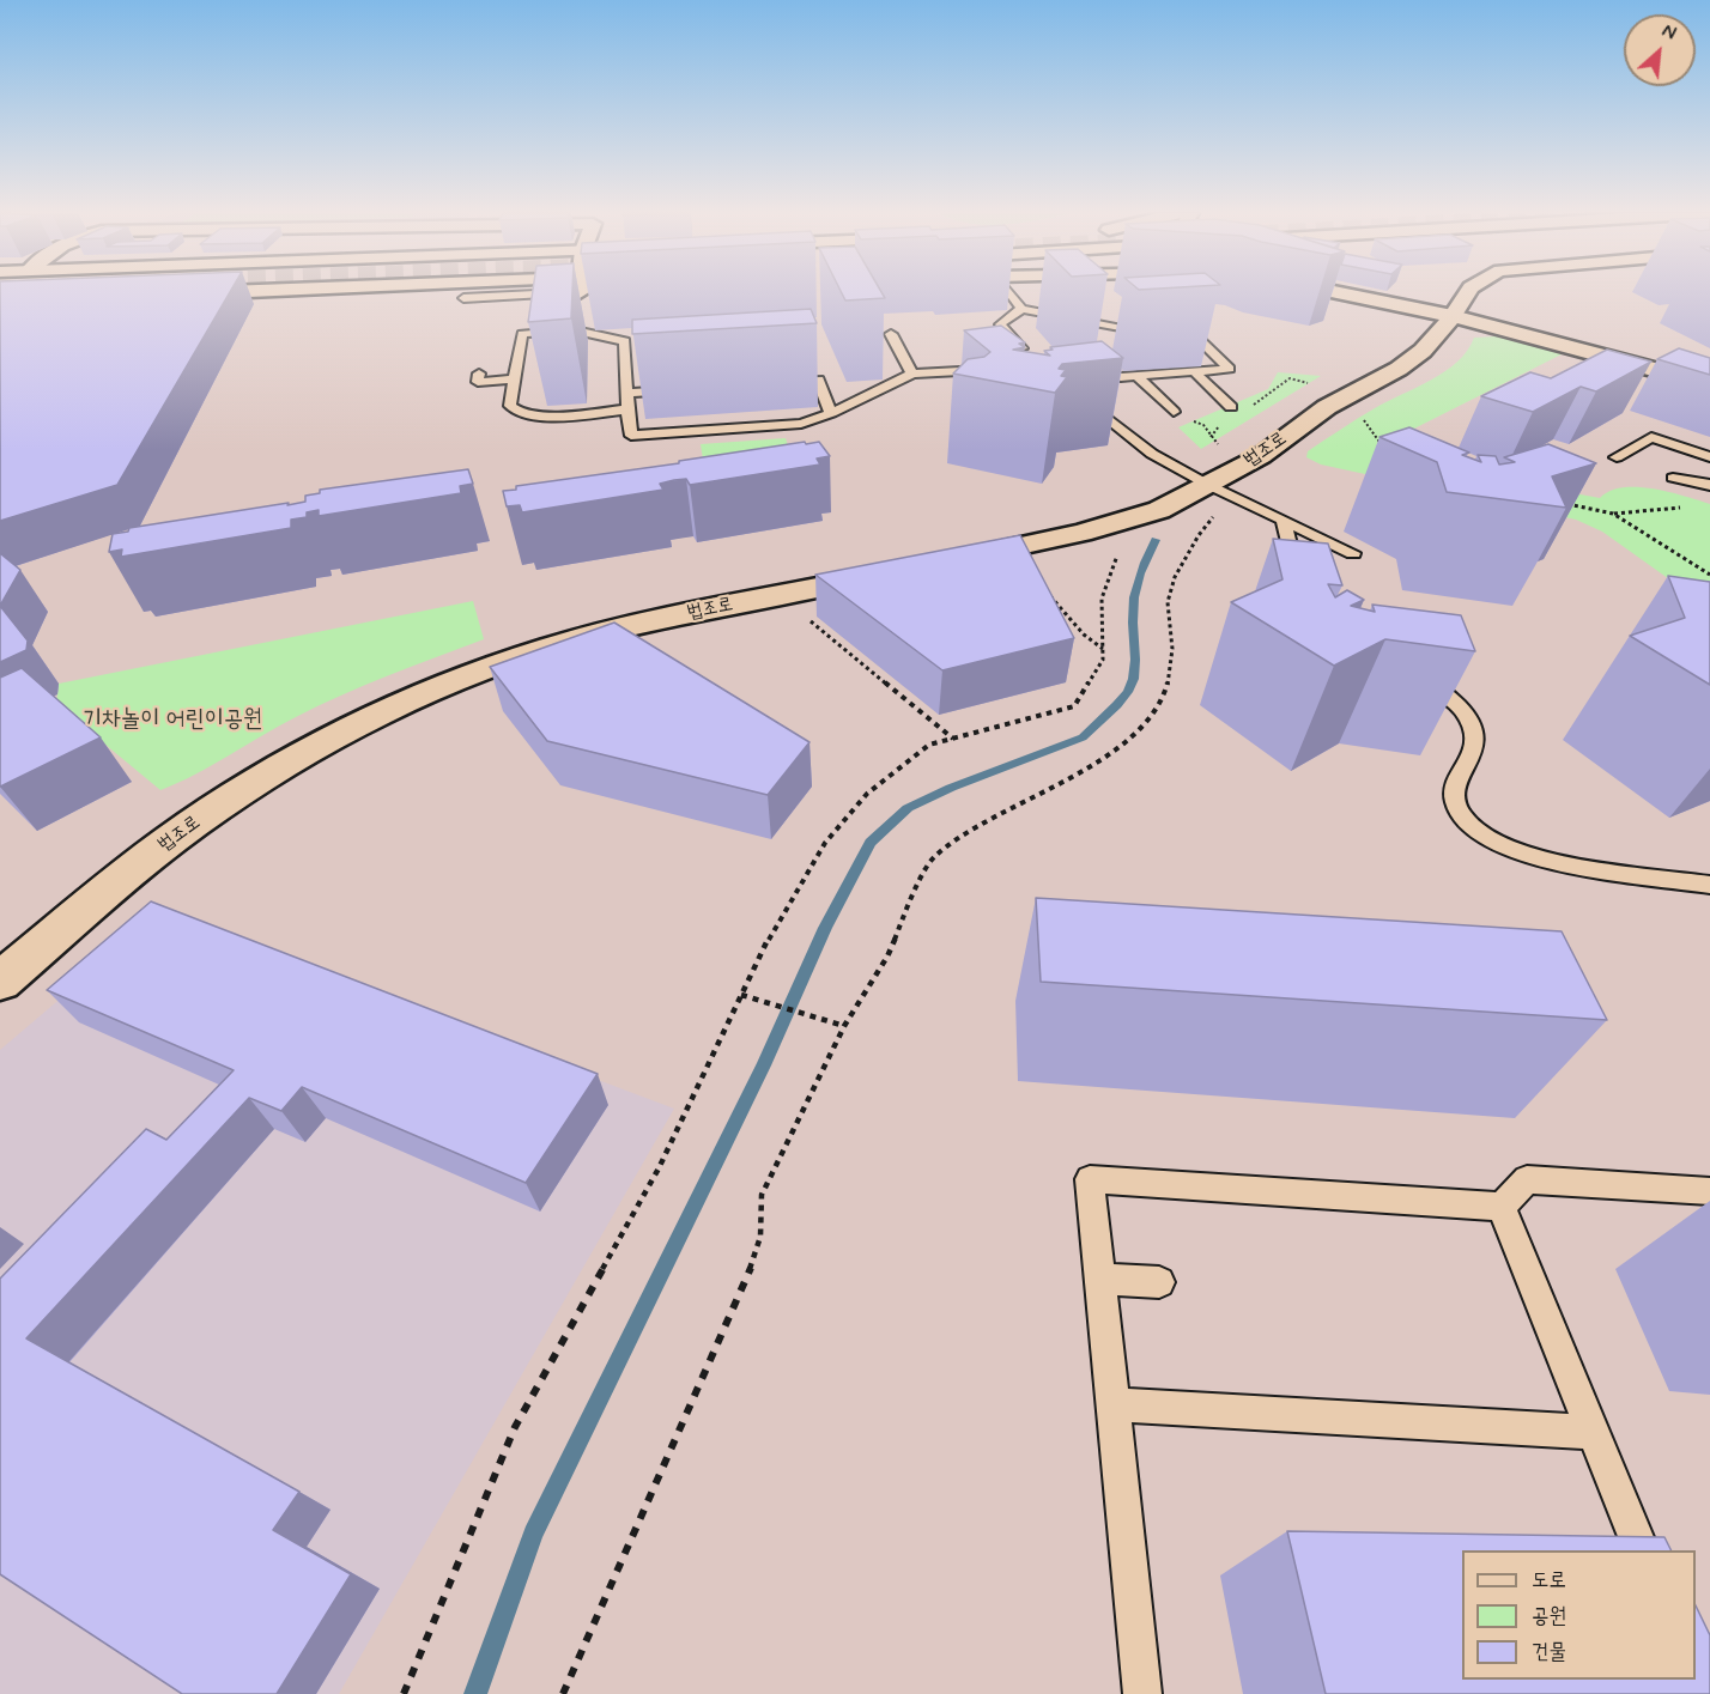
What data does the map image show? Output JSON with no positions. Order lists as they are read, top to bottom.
{
  "streets": {
    "street": ["법조로"]
  },
  "parks": ["기차놀이 어린이공원"],
  "legend": ["도로", "공원", "건물"],
  "north": "top right"
}
